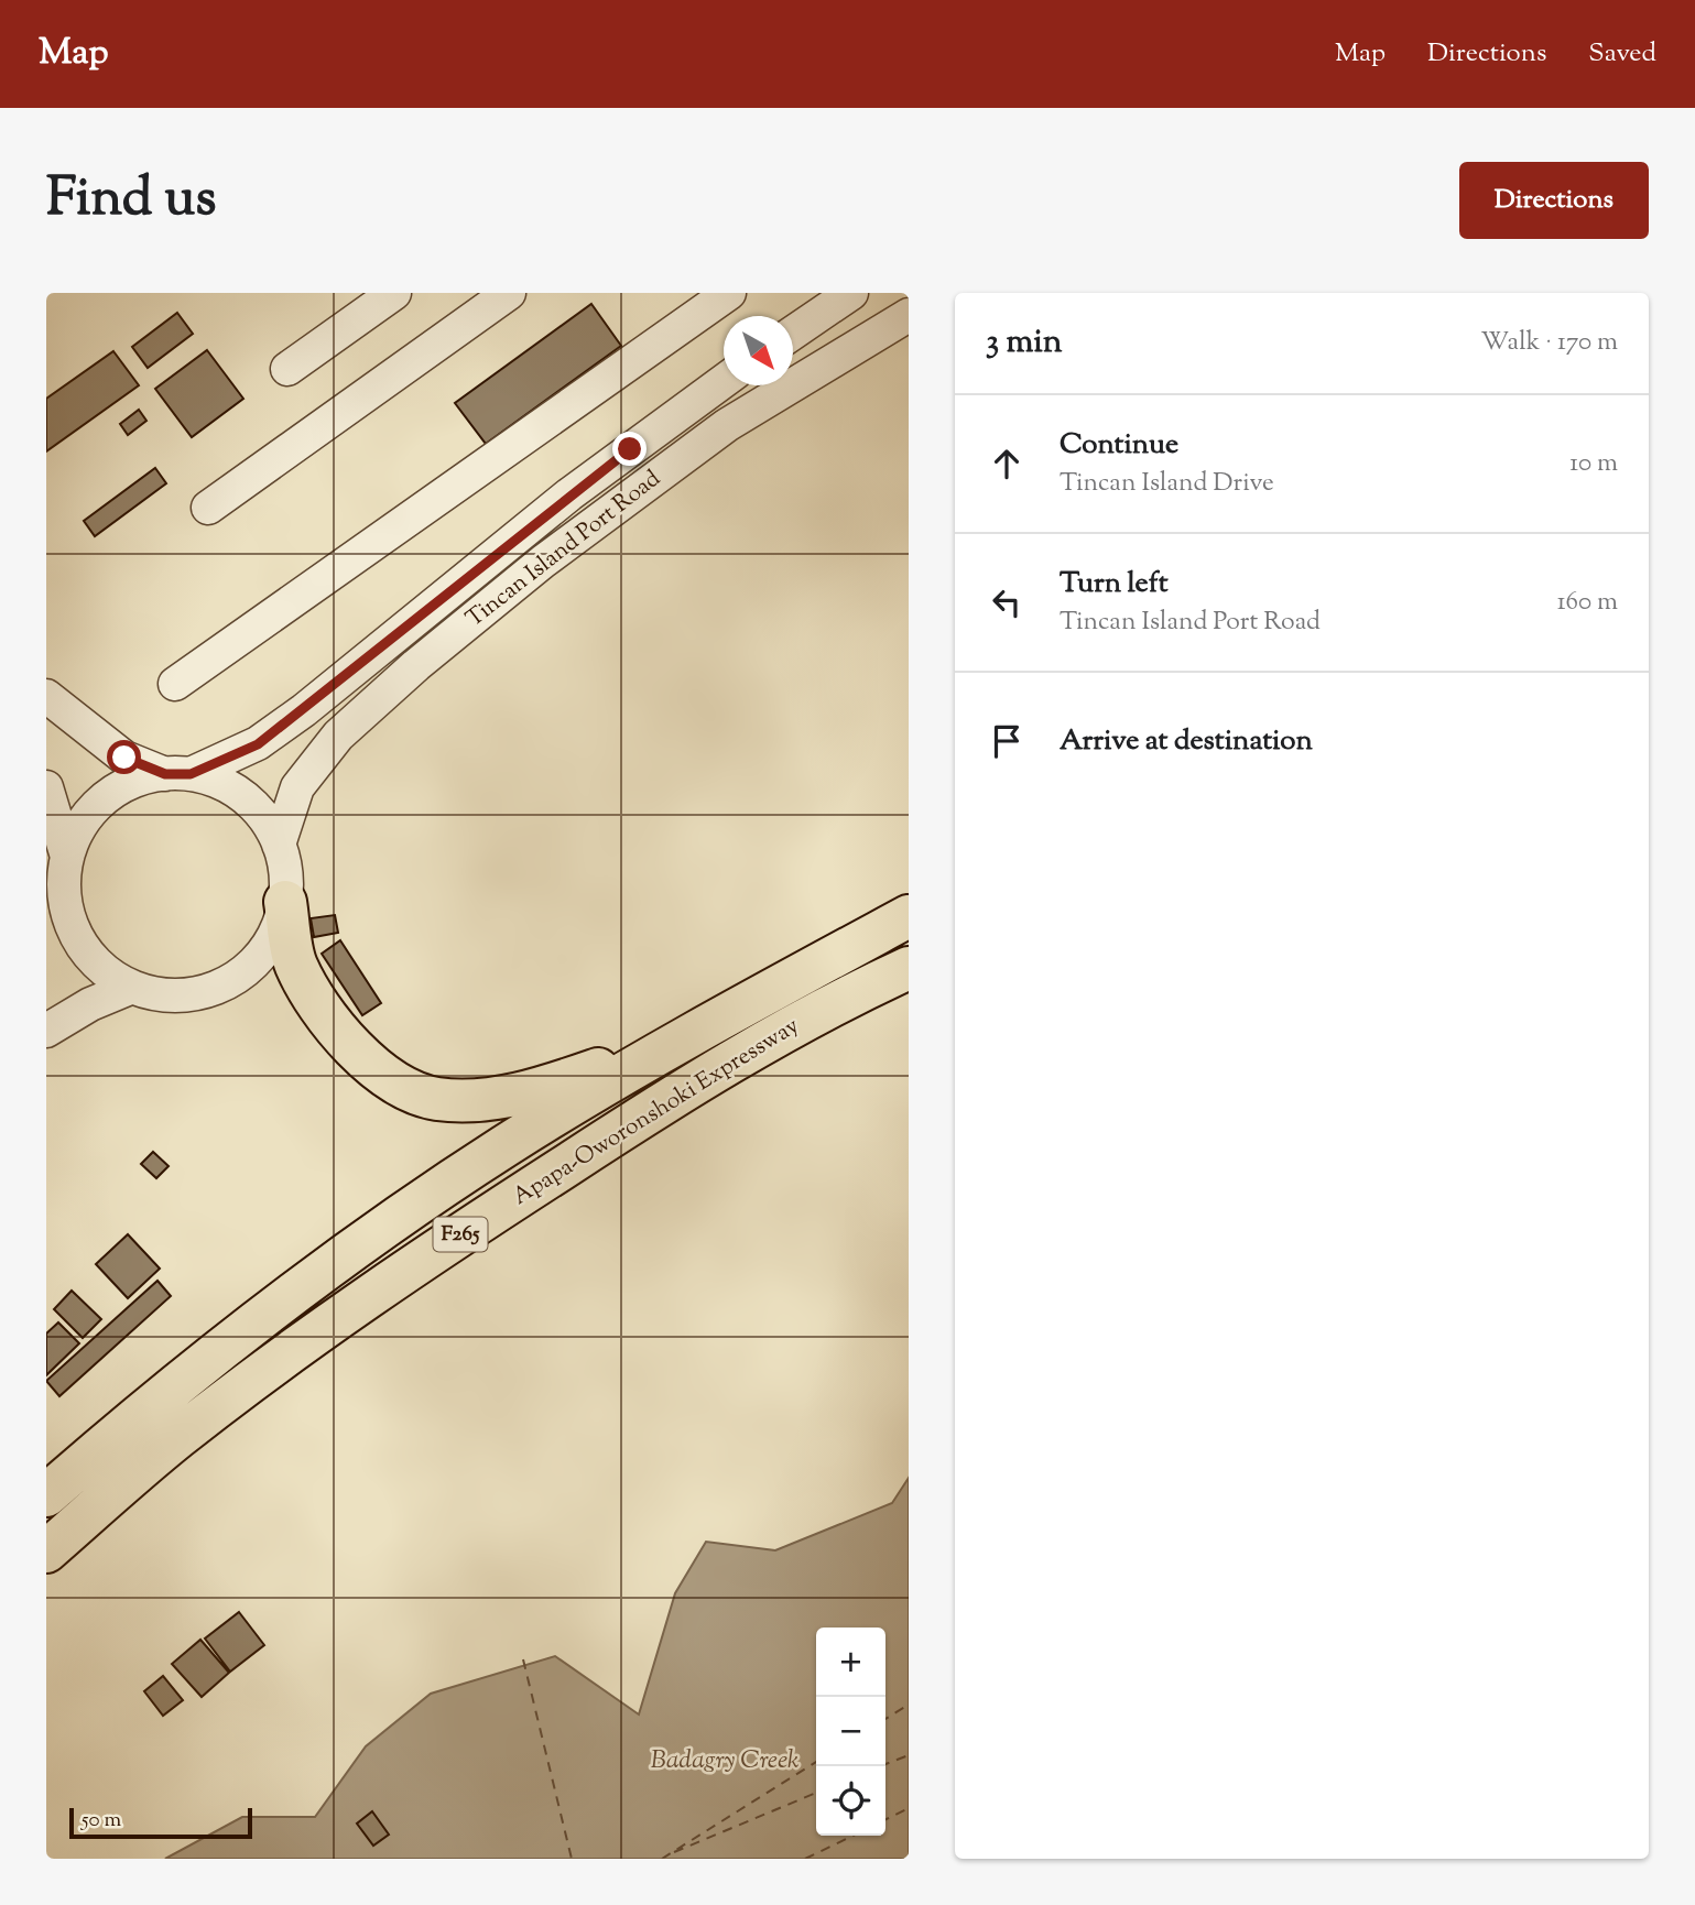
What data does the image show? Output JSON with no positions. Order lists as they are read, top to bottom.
{
  "streets": {
    "highway": ["Apapa-Oworonshoki Expressway", "F265"],
    "street": ["Tincan Island Port Road"]
  },
  "water": ["Badagry Creek"],
  "scale_bar": "50 m",
  "north": "bottom right",
  "page": {
    "header": "Map",
    "nav": ["Map", "Directions", "Saved"],
    "title": "Find us",
    "buttons": "Directions",
    "heading": ["3 min", "Walk · 170 m"],
    "list": [
      ["Continue", "Tincan Island Drive", "10 m"],
      ["Turn left", "Tincan Island Port Road", "160 m"],
      "Arrive at destination"
    ],
    "map_buttons": ["+", "−"],
    "scale": "50 m"
  }
}
